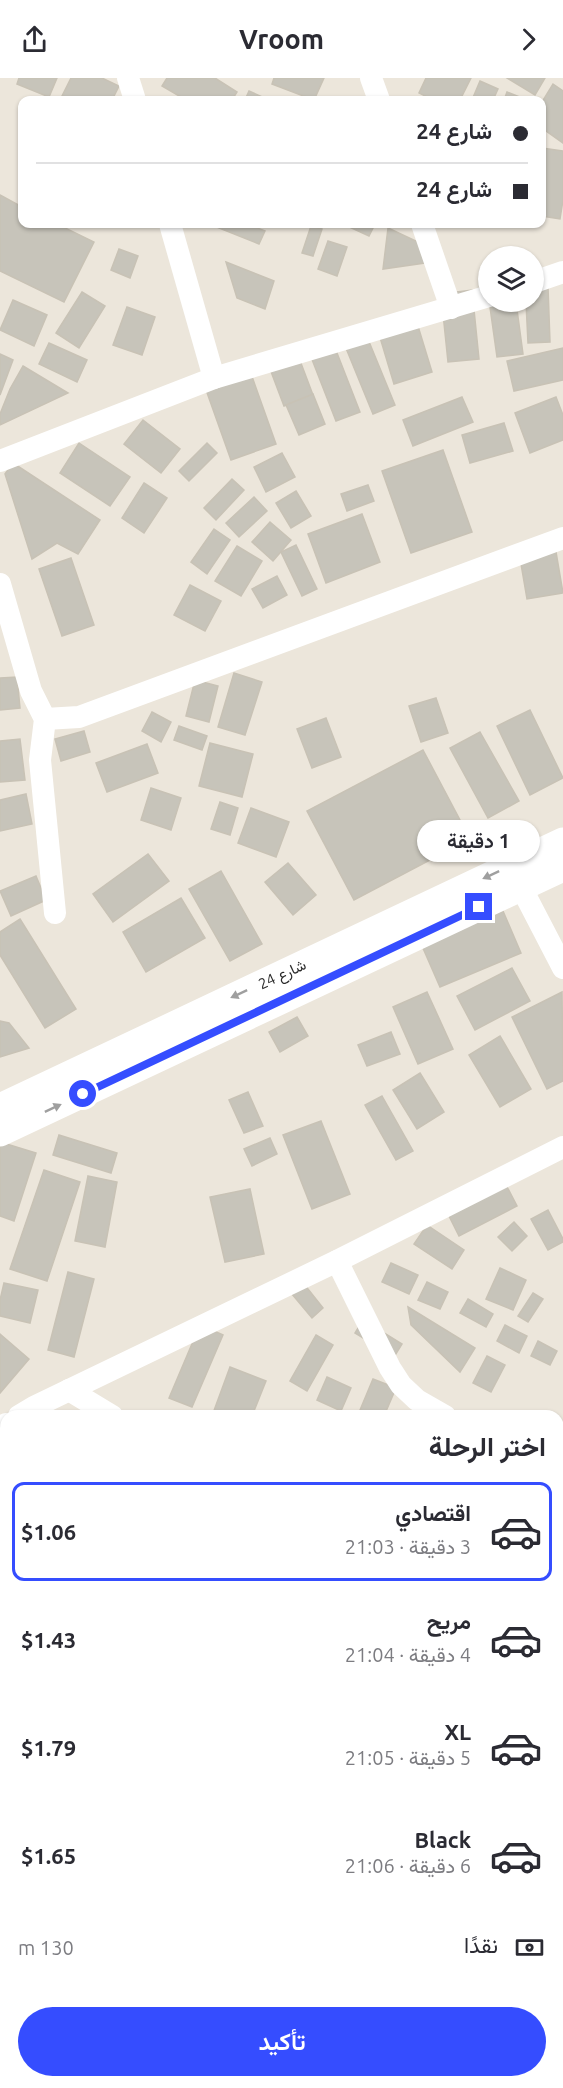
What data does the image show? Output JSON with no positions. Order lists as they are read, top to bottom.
{
  "streets": {
    "street": ["شارع 24"]
  },
  "page": {
    "header": "Vroom",
    "banner": ["شارع 24", "شارع 24"],
    "bubble": "1 دقيقة",
    "heading": "اختر الرحلة",
    "list": [
      {
        "name": "اقتصادي",
        "note": "3 دقيقة · 21:03",
        "value": "$1.06"
      },
      {
        "name": "مريح",
        "note": "4 دقيقة · 21:04",
        "value": "$1.43"
      },
      {
        "name": "XL",
        "note": "5 دقيقة · 21:05",
        "value": "$1.79"
      },
      {
        "name": "Black",
        "note": "6 دقيقة · 21:06",
        "value": "$1.65"
      }
    ],
    "pay": ["نقدًا", "130 m"],
    "buttons": "تأكيد"
  }
}
